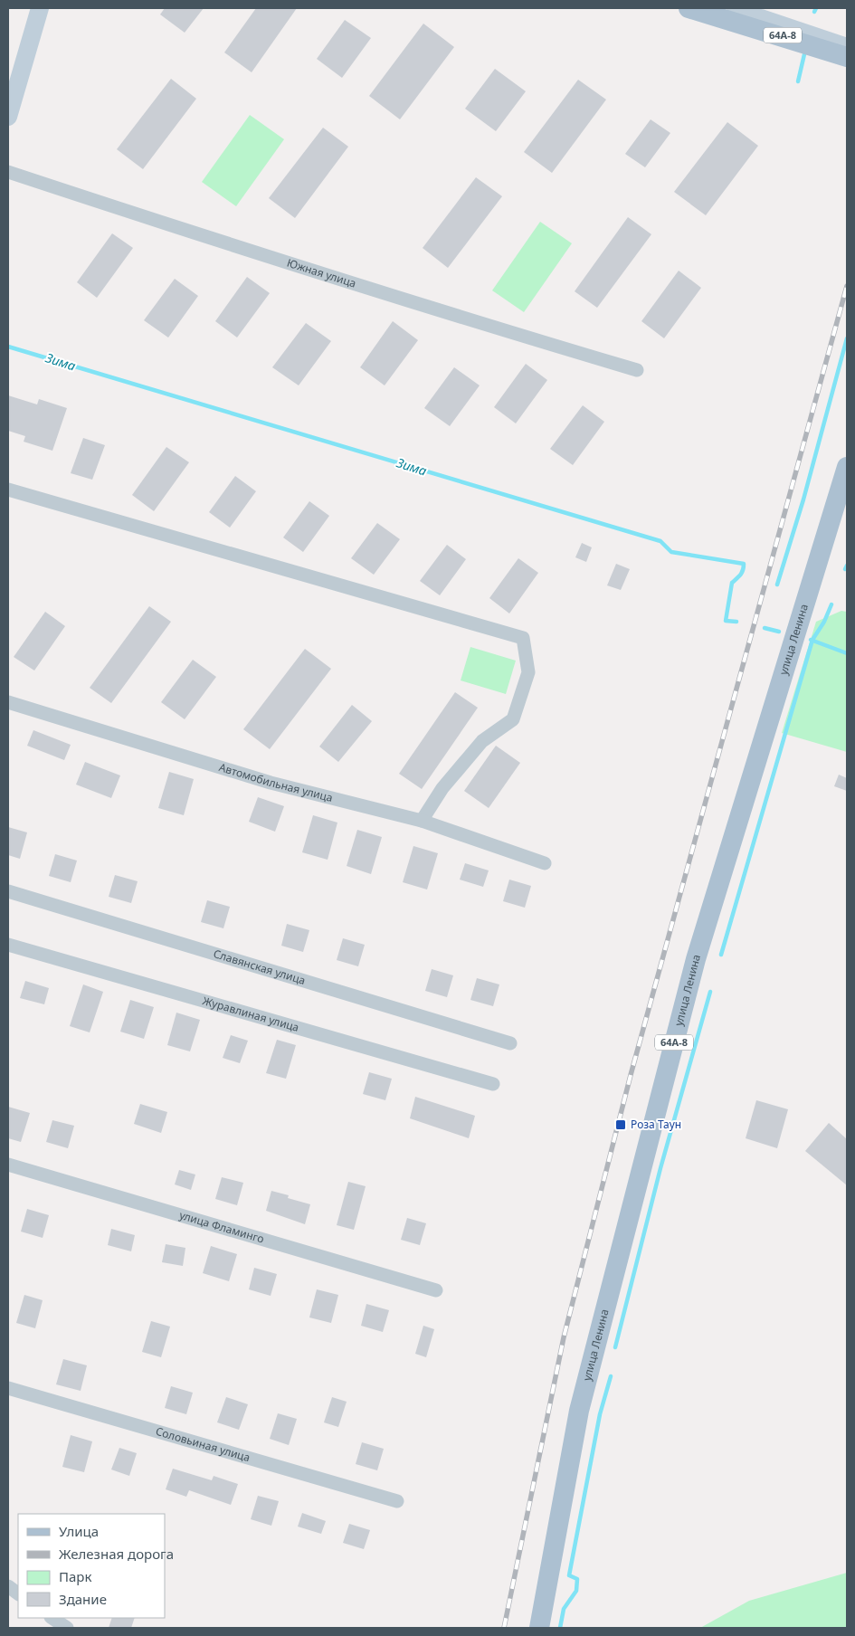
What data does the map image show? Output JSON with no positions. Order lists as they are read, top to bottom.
{
  "streets": {
    "main road": ["64А-8", "улица Ленина"],
    "street": [
      "Южная улица",
      "Автомобильная улица",
      "Славянская улица",
      "Журавлиная улица",
      "улица Фламинго",
      "Соловьиная улица"
    ]
  },
  "water": ["Зима"],
  "places": {
    "transit": ["Роза Таун"]
  },
  "legend": [
    "Улица",
    "Железная дорога",
    "Парк",
    "Здание"
  ]
}
